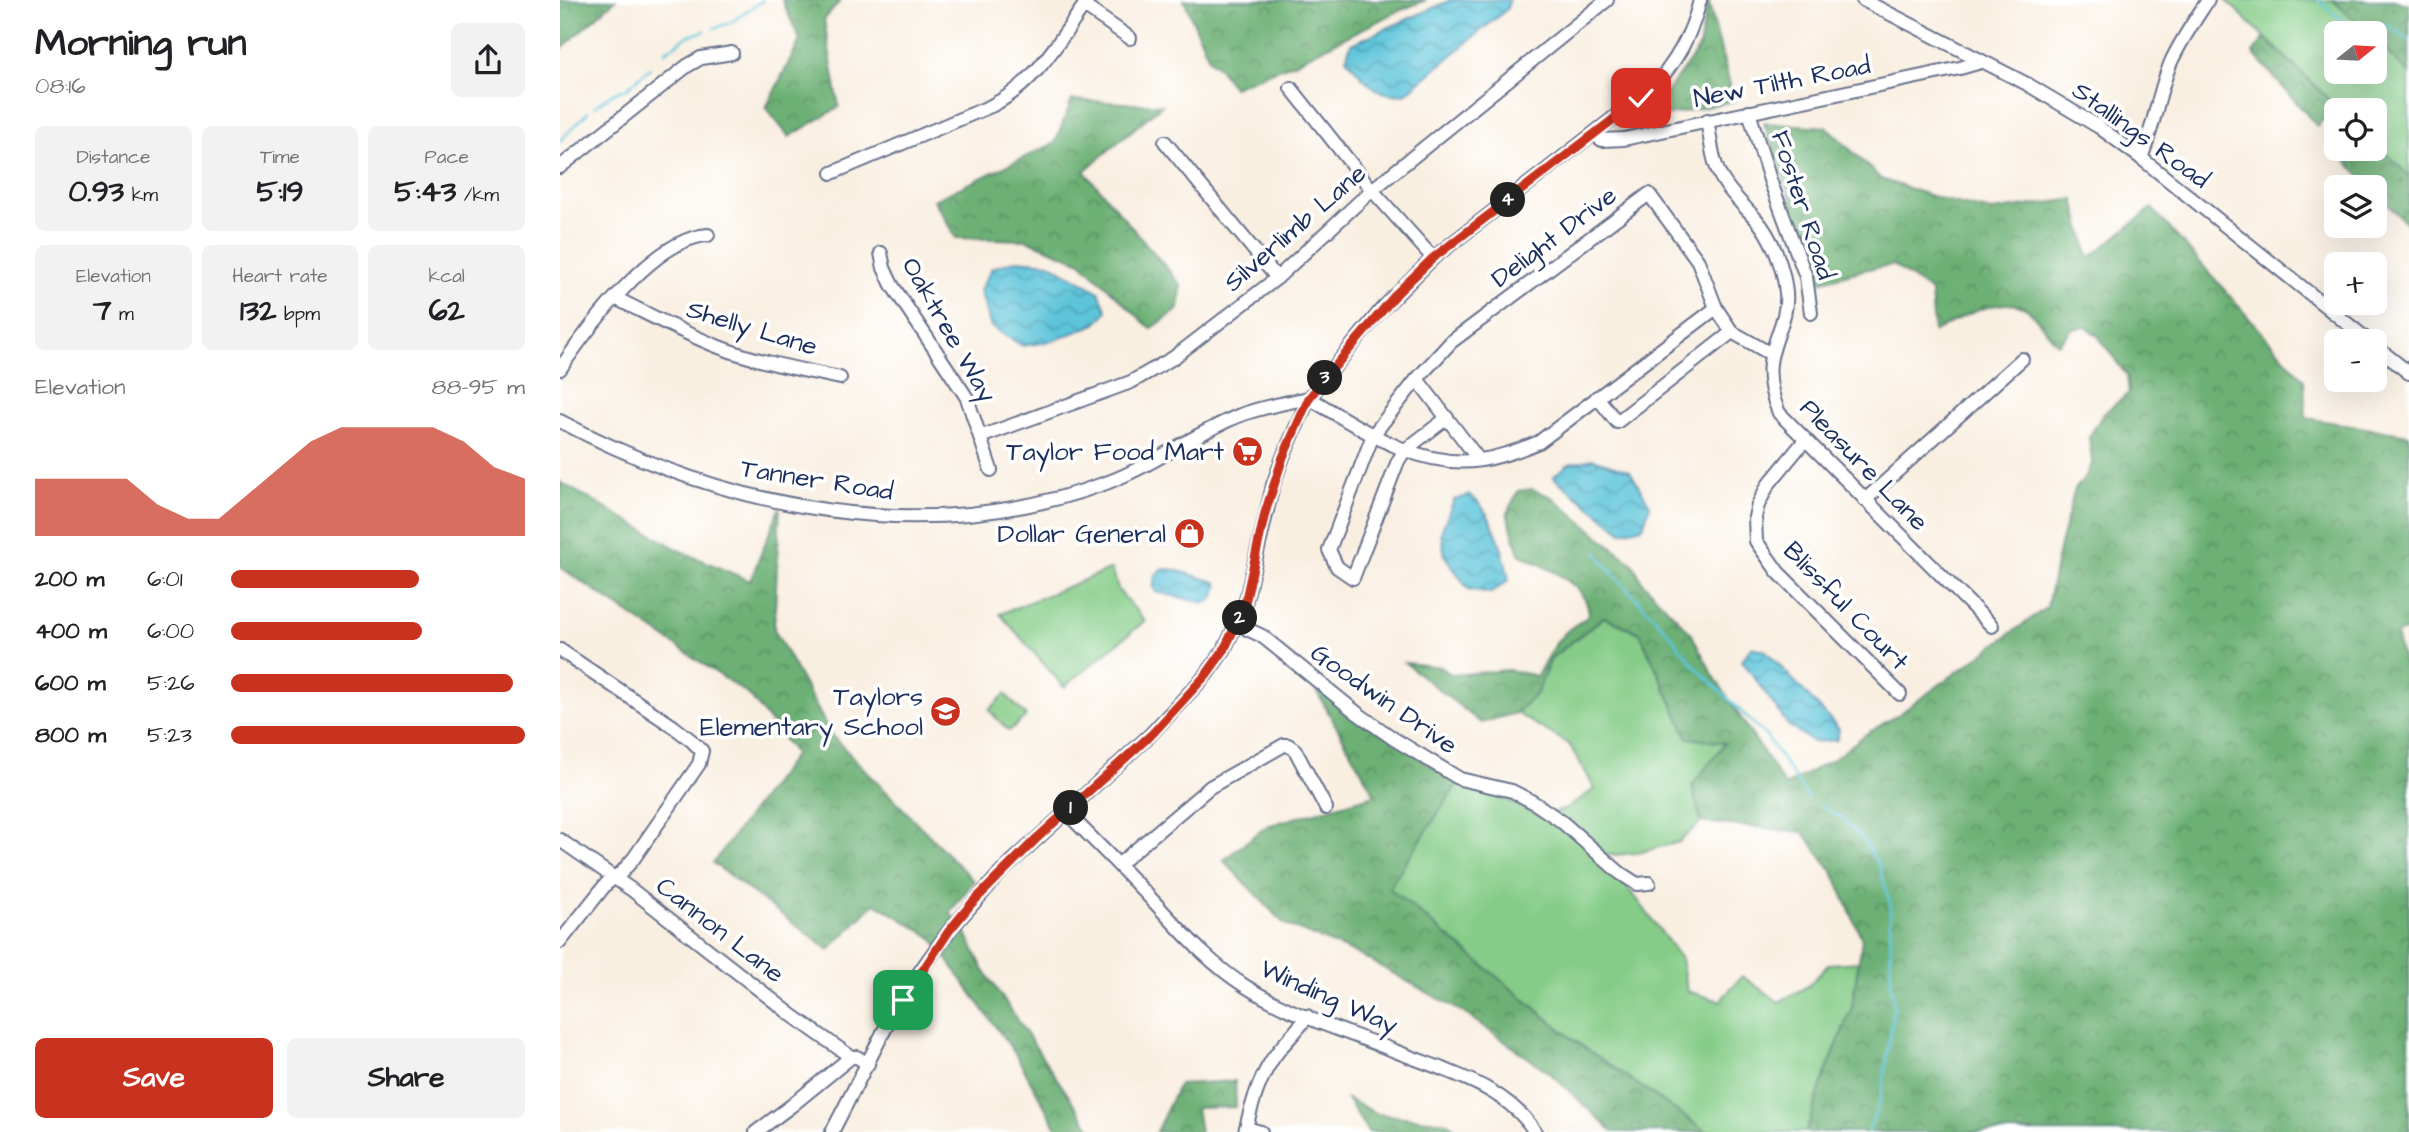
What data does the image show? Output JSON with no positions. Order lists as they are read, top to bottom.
{
  "streets": {
    "street": [
      "New Tilth Road",
      "Stallings Road",
      "Foster Road",
      "Silverlimb Lane",
      "Delight Drive",
      "Shelly Lane",
      "Oaktree Way",
      "Pleasure Lane",
      "Tanner Road",
      "Blissful Court",
      "Goodwin Drive",
      "Cannon Lane",
      "Winding Way"
    ]
  },
  "crossings": [
    ["New Tilth Road", "Stallings Road"],
    ["New Tilth Road", "Foster Road"],
    ["New Tilth Road", "Pleasure Lane"],
    ["Silverlimb Lane", "Oaktree Way"],
    ["Delight Drive", "Pleasure Lane"],
    ["Pleasure Lane", "Blissful Court"]
  ],
  "places": {
    "supermarket": ["Taylor Food Mart"],
    "shop": ["Dollar General"],
    "school or university": ["Taylors Elementary School"]
  },
  "north": "right",
  "page": {
    "heading": ["Morning run", "08:16"],
    "map_buttons": ["+", "−"],
    "stats": [
      ["Distance", "0.93 km"],
      ["Time", "5:19"],
      ["Pace", "5:43 /km"],
      ["Elevation", "7 m"],
      ["Heart rate", "132 bpm"],
      ["kcal", "62"]
    ],
    "pins": [
      "4",
      "3",
      "2",
      "1"
    ],
    "chart": ["Elevation", "88–95 m"],
    "list": [
      {
        "name": "200 m",
        "note": "6:01"
      },
      {
        "name": "400 m",
        "note": "6:00"
      },
      {
        "name": "600 m",
        "note": "5:26"
      },
      {
        "name": "800 m",
        "note": "5:23"
      }
    ],
    "buttons": ["Save", "Share"]
  }
}
